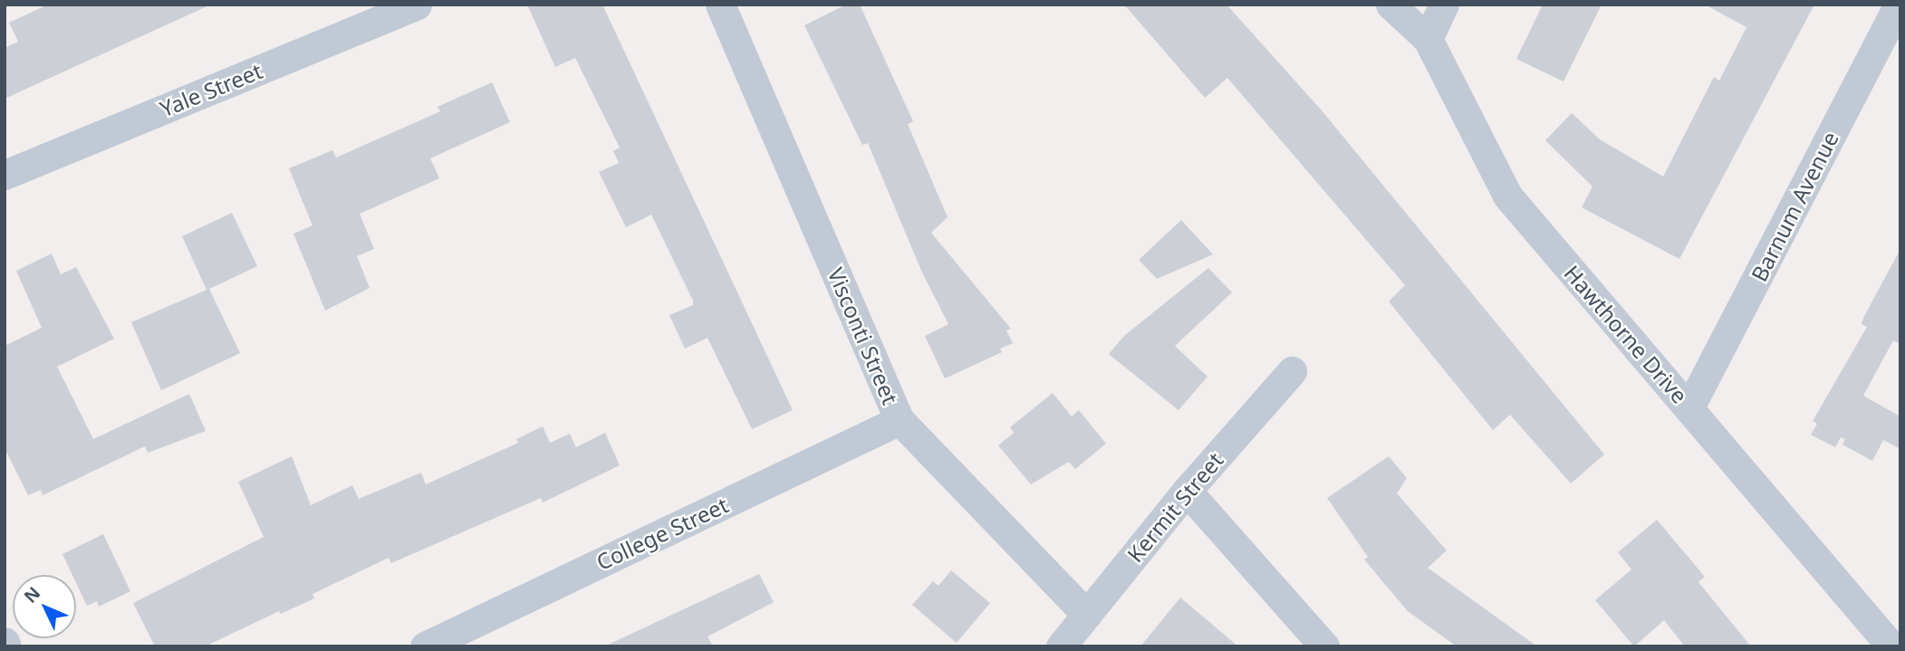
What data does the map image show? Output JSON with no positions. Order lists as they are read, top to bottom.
{
  "streets": {
    "street": [
      "Yale Street",
      "Barnum Avenue",
      "Hawthorne Drive",
      "Visconti Street",
      "Kermit Street",
      "College Street"
    ]
  },
  "crossings": [
    ["Barnum Avenue", "Hawthorne Drive"],
    ["Visconti Street", "Kermit Street"],
    ["Visconti Street", "College Street"]
  ],
  "north": "top left"
}
